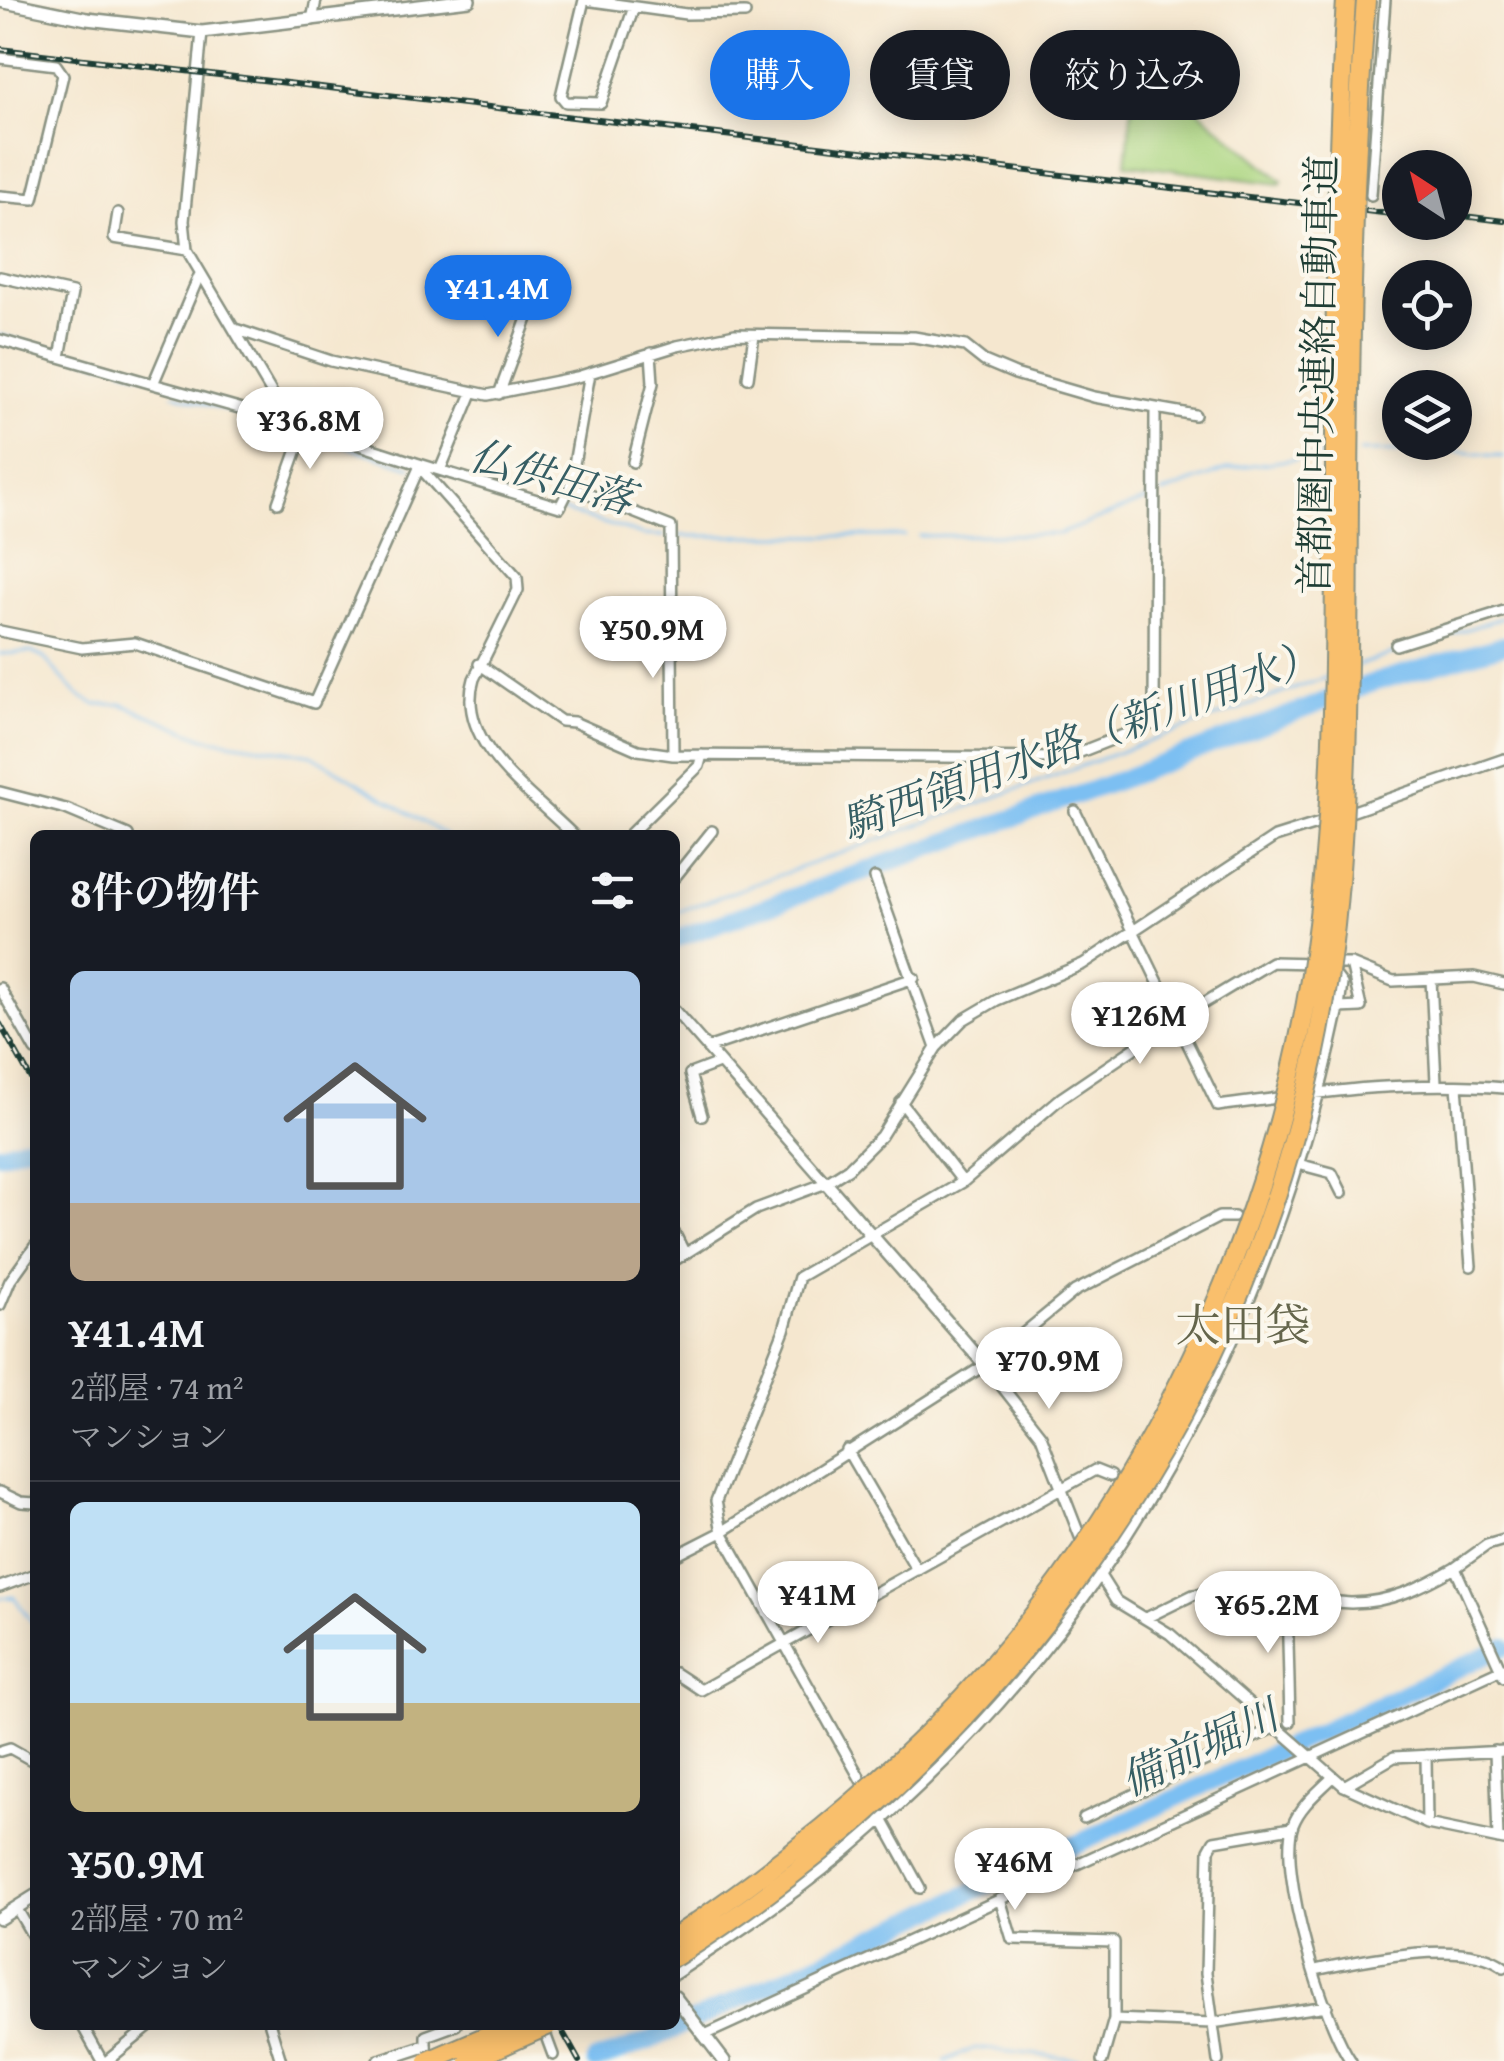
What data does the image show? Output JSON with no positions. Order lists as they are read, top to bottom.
{
  "streets": {
    "highway": ["首都圏中央連絡自動車道"]
  },
  "districts": ["太田袋"],
  "water": ["仏供田落", "騎西領用水路（新川用水）", "備前堀川"],
  "north": "top left",
  "page": {
    "chip": ["購入", "賃貸", "絞り込み"],
    "price": [
      "¥41.4M",
      "¥36.8M",
      "¥50.9M",
      "¥126M",
      "¥70.9M",
      "¥41M",
      "¥65.2M",
      "¥46M"
    ],
    "heading": "8件の物件",
    "list": [
      {
        "name": "¥41.4M",
        "note": "2部屋 · 74 m² · マンション"
      },
      {
        "name": "¥50.9M",
        "note": "2部屋 · 70 m² · マンション"
      }
    ]
  }
}
